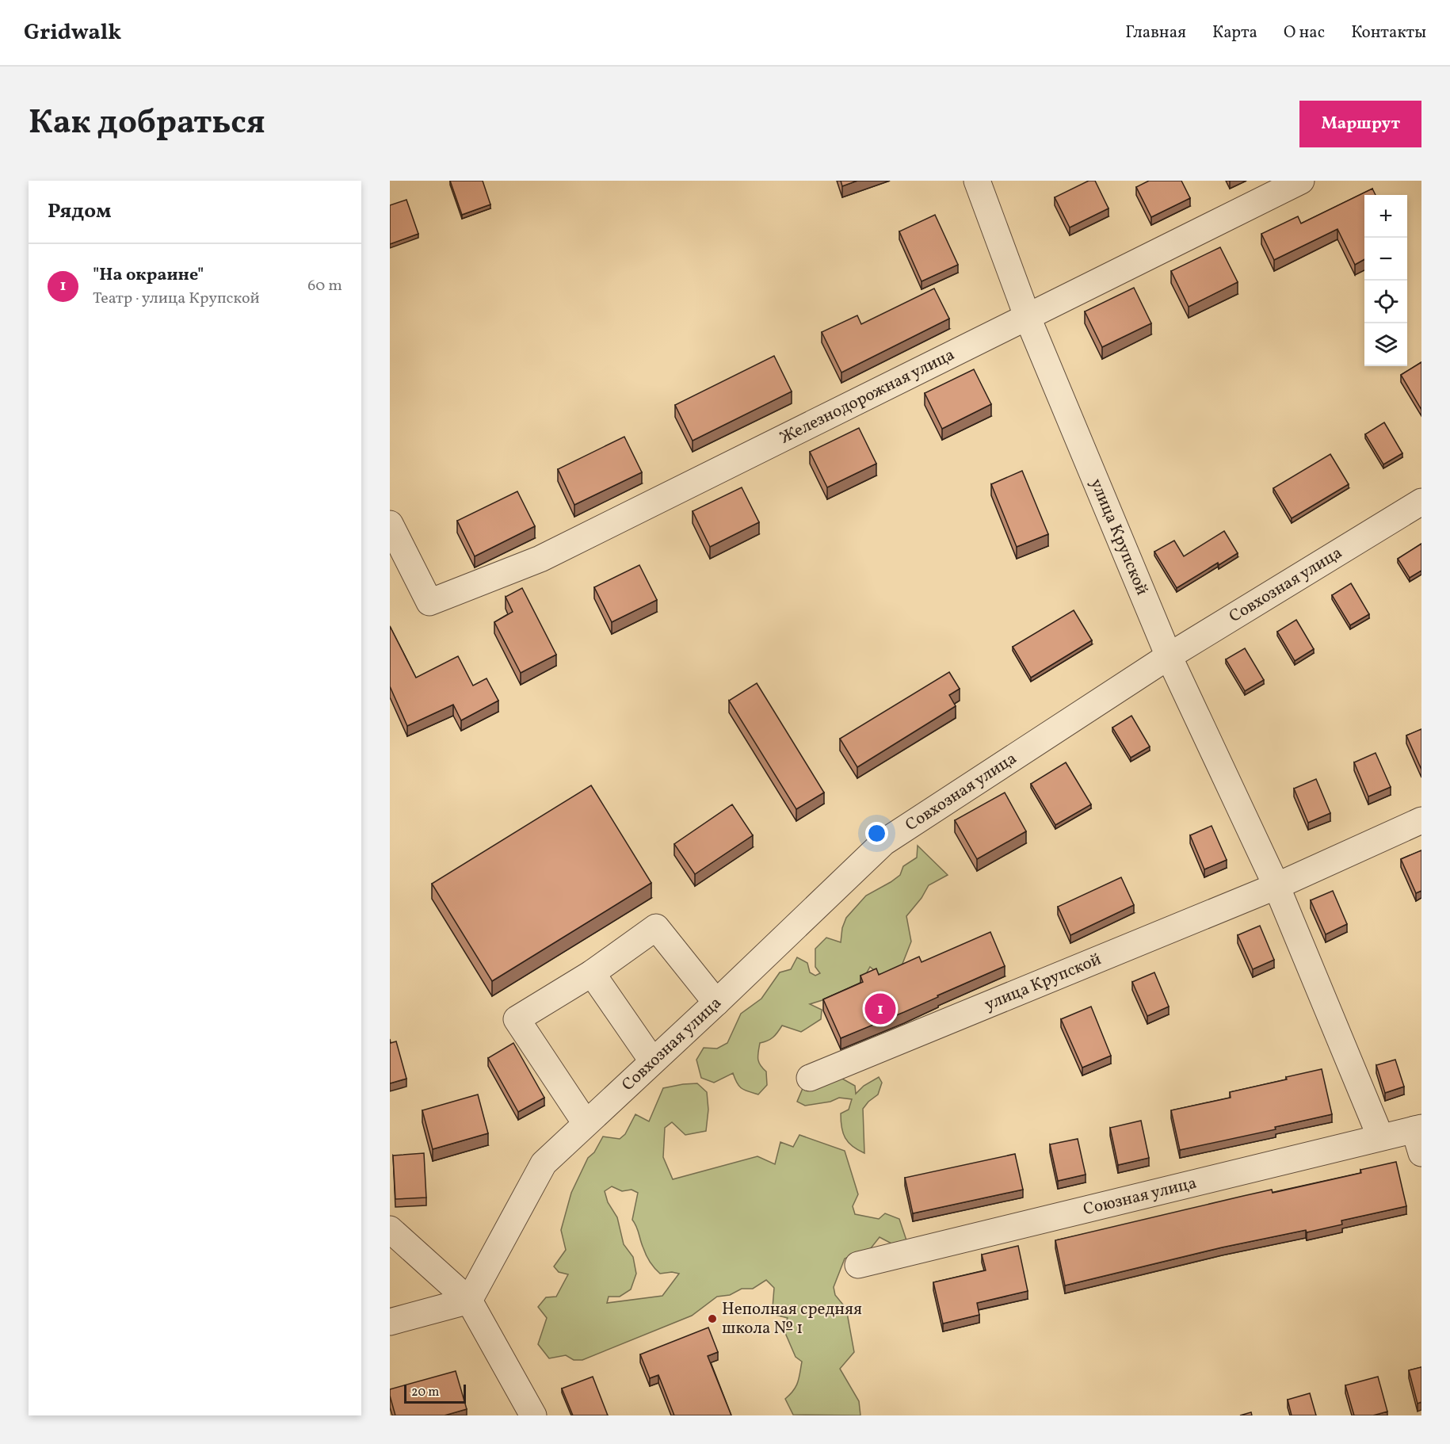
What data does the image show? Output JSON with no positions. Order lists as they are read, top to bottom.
{
  "streets": {
    "street": [
      "Железнодорожная улица",
      "улица Крупской",
      "Совхозная улица",
      "Союзная улица"
    ]
  },
  "crossings": [
    ["Железнодорожная улица", "улица Крупской"],
    ["улица Крупской", "Совхозная улица"],
    ["улица Крупской", "Союзная улица"]
  ],
  "places": ["Неполная средняя школа № 1"],
  "scale_bar": "20 m",
  "page": {
    "header": "Gridwalk",
    "nav": [
      "Главная",
      "Карта",
      "О нас",
      "Контакты"
    ],
    "title": "Как добраться",
    "buttons": "Маршрут",
    "heading": "Рядом",
    "map_buttons": ["+", "−"],
    "list": [
      {
        "mark": "1",
        "name": "\"На окраине\"",
        "note": "Театр · улица Крупской",
        "value": "60 m"
      }
    ],
    "pins": "1",
    "scale": "20 m"
  }
}
